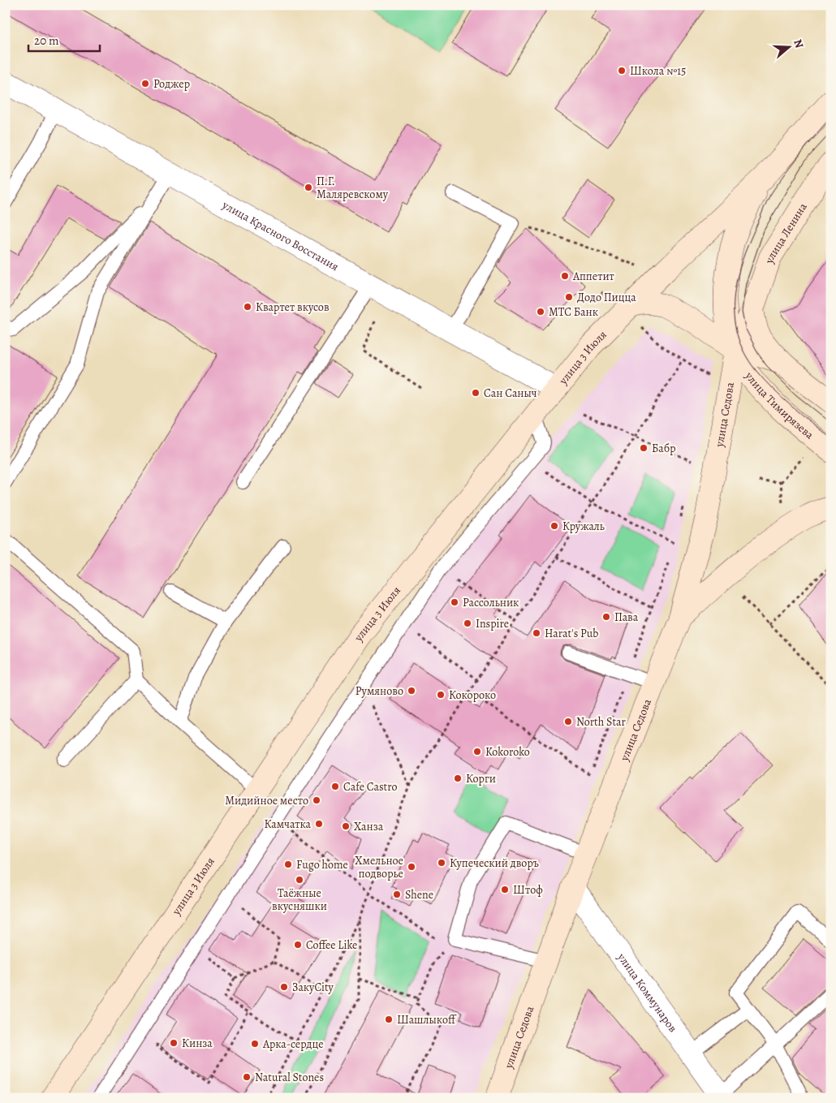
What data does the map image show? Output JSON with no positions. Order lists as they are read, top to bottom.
{
  "streets": {
    "main road": [
      "улица Ленина",
      "улица 3 Июля",
      "улица Тимирязева",
      "улица Седова"
    ],
    "street": ["улица Красного Восстания", "улица Коммунаров"]
  },
  "crossings": [
    ["улица Ленина", "улица Тимирязева"],
    ["улица Ленина", "улица Седова"],
    ["улица Красного Восстания", "улица 3 Июля"],
    ["улица 3 Июля", "улица Тимирязева"],
    ["улица Тимирязева", "улица Седова"],
    ["улица Седова", "улица Коммунаров"]
  ],
  "places": [
    "Школа №15",
    "Роджер",
    "П.Г. Маляревскому",
    "Аппетит",
    "Додо Пицца",
    "Квартет вкусов",
    "МТС Банк",
    "Сан Саныч",
    "Бабр",
    "Кружаль",
    "Рассольник",
    "Пава",
    "Inspire",
    "Harat's Pub",
    "Румяново",
    "Кокороко",
    "North Star",
    "Kokoroko",
    "Корги",
    "Cafe Castro",
    "Мидийное место",
    "Камчатка",
    "Ханза",
    "Купеческий дворъ",
    "Fugo home",
    "Хмельное подворье",
    "Таёжные вкусняшки",
    "Штоф",
    "Shene",
    "Coffee Like",
    "ЗакуCity",
    "Шашлыкoff",
    "Кинза",
    "Арка-сердце",
    "Natural Stones"
  ],
  "scale_bar": "20 m",
  "north": "right"
}
